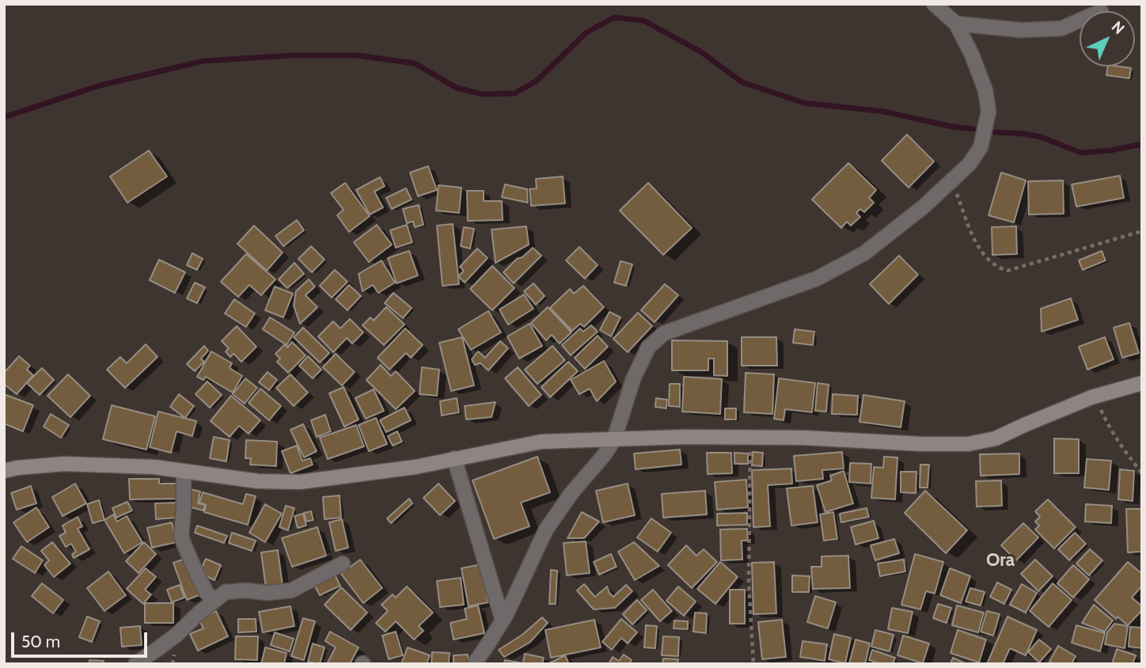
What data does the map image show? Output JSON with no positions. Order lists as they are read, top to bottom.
{
  "districts": ["Ora"],
  "scale_bar": "50 m",
  "north": "top right"
}
